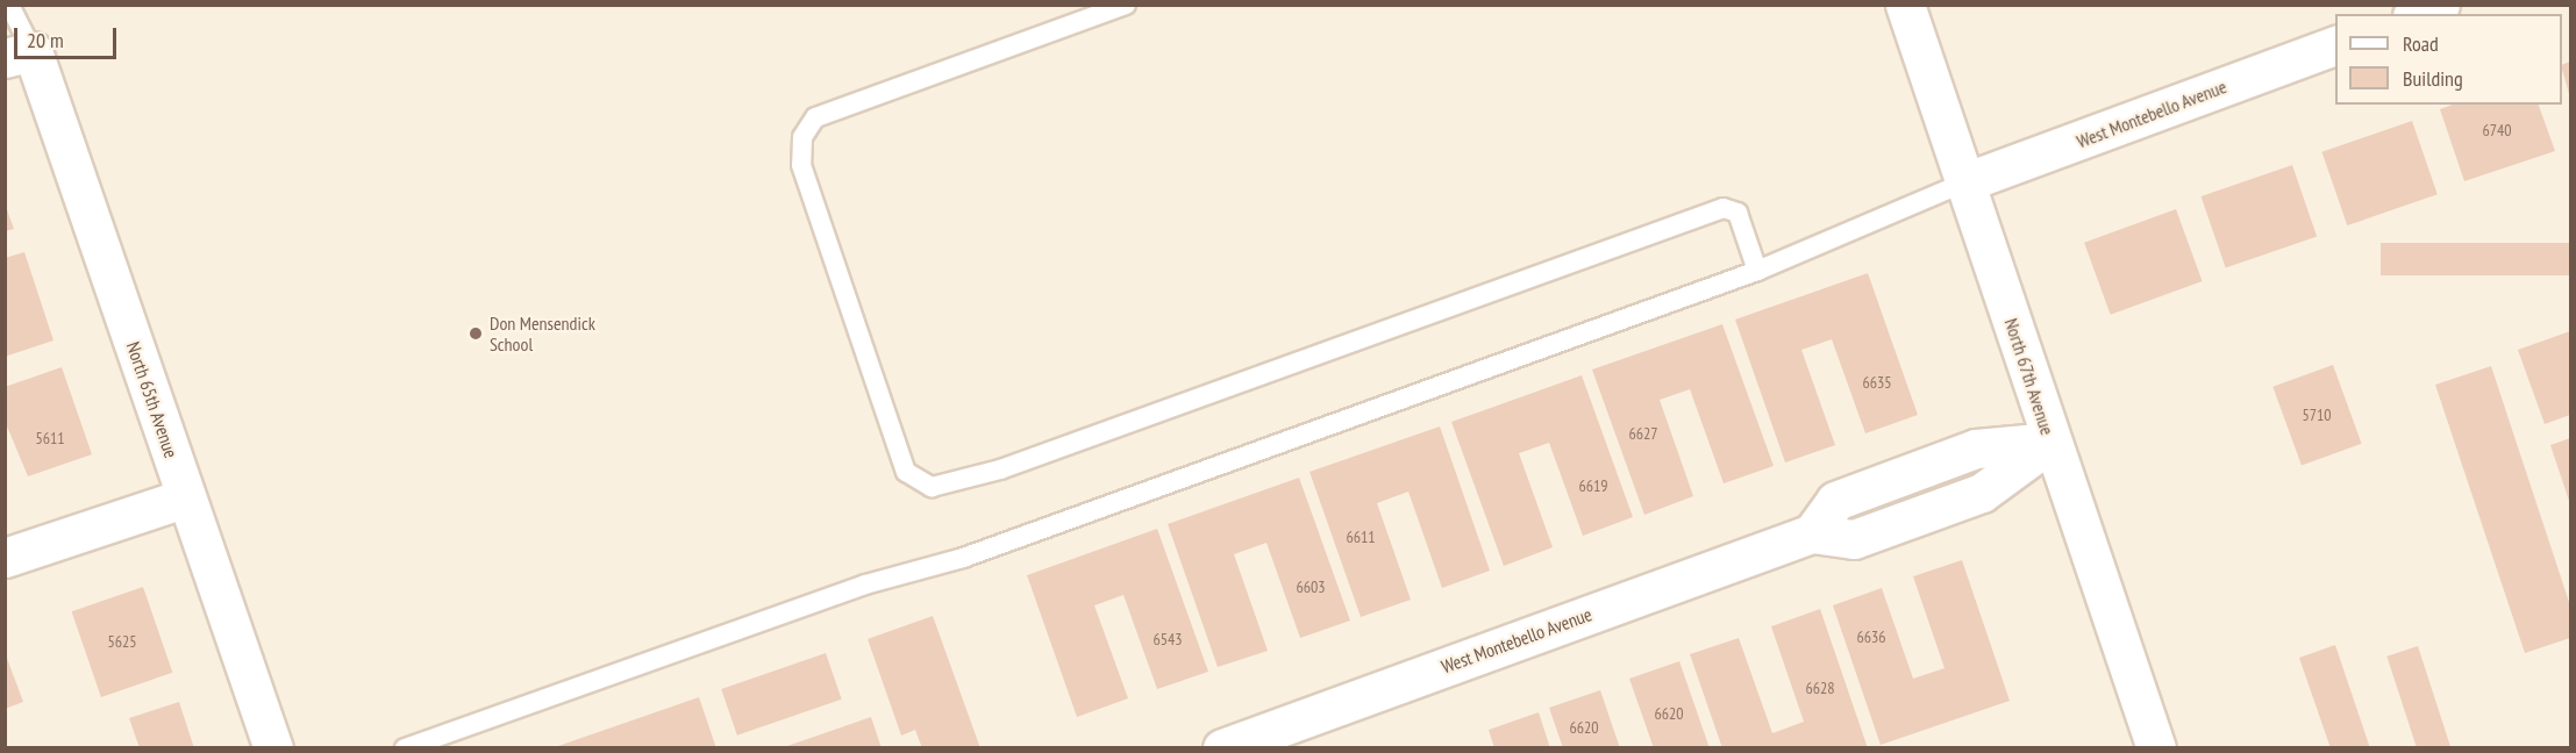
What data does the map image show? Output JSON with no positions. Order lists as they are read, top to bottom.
{
  "streets": {
    "street": ["West Montebello Avenue", "North 67th Avenue", "North 65th Avenue"]
  },
  "crossings": [
    ["West Montebello Avenue", "North 67th Avenue"]
  ],
  "places": ["Don Mensendick School"],
  "house_numbers": [
    "6740",
    "6635",
    "5710",
    "6627",
    "5611",
    "6619",
    "6611",
    "6603",
    "6636",
    "6543",
    "5625",
    "6628",
    "6620",
    "6620"
  ],
  "legend": ["Road", "Building"],
  "scale_bar": "20 m"
}
